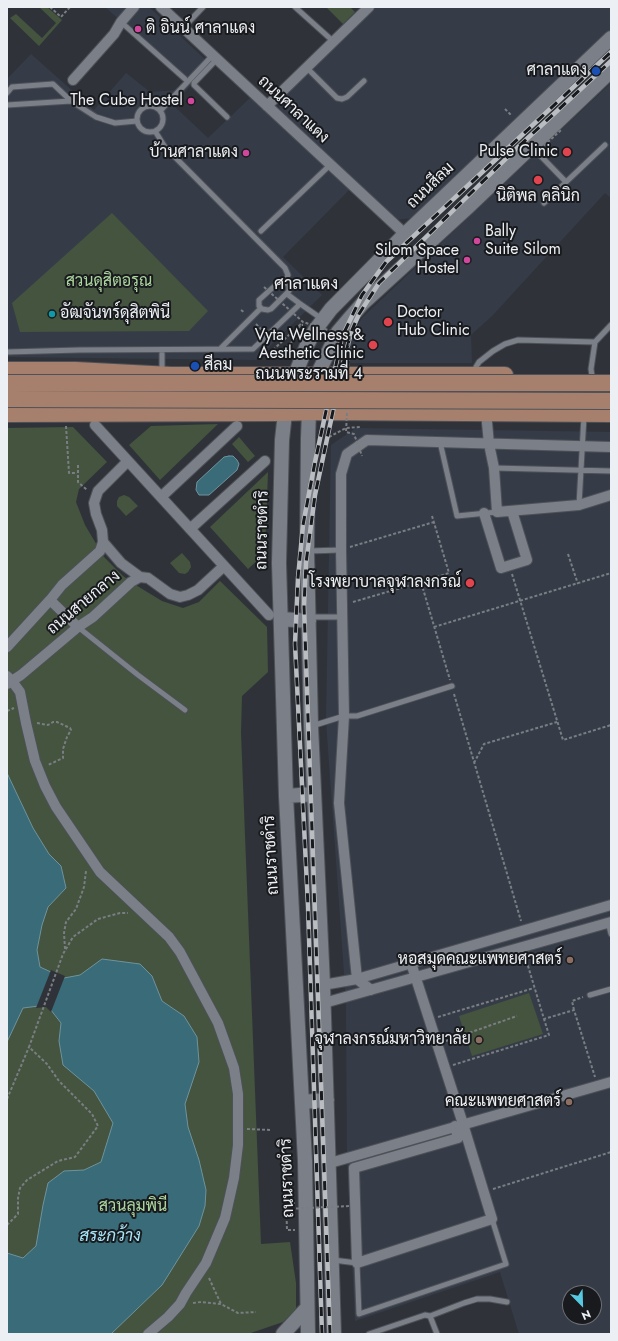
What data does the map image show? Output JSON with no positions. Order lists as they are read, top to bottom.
{
  "streets": {
    "main road": ["ถนนสีลม", "ถนนพระรามที่ 4", "ถนนราชดำริ"],
    "street": ["ถนนศาลาแดง", "ถนนสายกลาง"]
  },
  "crossings": [
    ["ถนนศาลาแดง", "ถนนสีลม"],
    ["ถนนสีลม", "ถนนพระรามที่ 4"],
    ["ถนนสีลม", "ถนนราชดำริ"],
    ["ถนนพระรามที่ 4", "ถนนราชดำริ"]
  ],
  "districts": ["ศาลาแดง"],
  "water": ["สระกว้าง"],
  "parks": ["สวนดุสิตอรุณ", "สวนลุมพินี"],
  "places": [
    "ดิ อินน์ ศาลาแดง",
    "ศาลาแดง",
    "The Cube Hostel",
    "Pulse Clinic",
    "บ้านศาลาแดง",
    "นิติพล คลินิก",
    "Bally Suite Silom",
    "Silom Space Hostel",
    "อัฒจันทร์ดุสิตพินี",
    "Doctor Hub Clinic",
    "Vyta Wellness & Aesthetic Clinic",
    "สีลม",
    "โรงพยาบาลจุฬาลงกรณ์",
    "หอสมุดคณะแพทยศาสตร์",
    "จุฬาลงกรณ์มหาวิทยาลัย",
    "คณะแพทยศาสตร์"
  ],
  "north": "bottom right"
}
